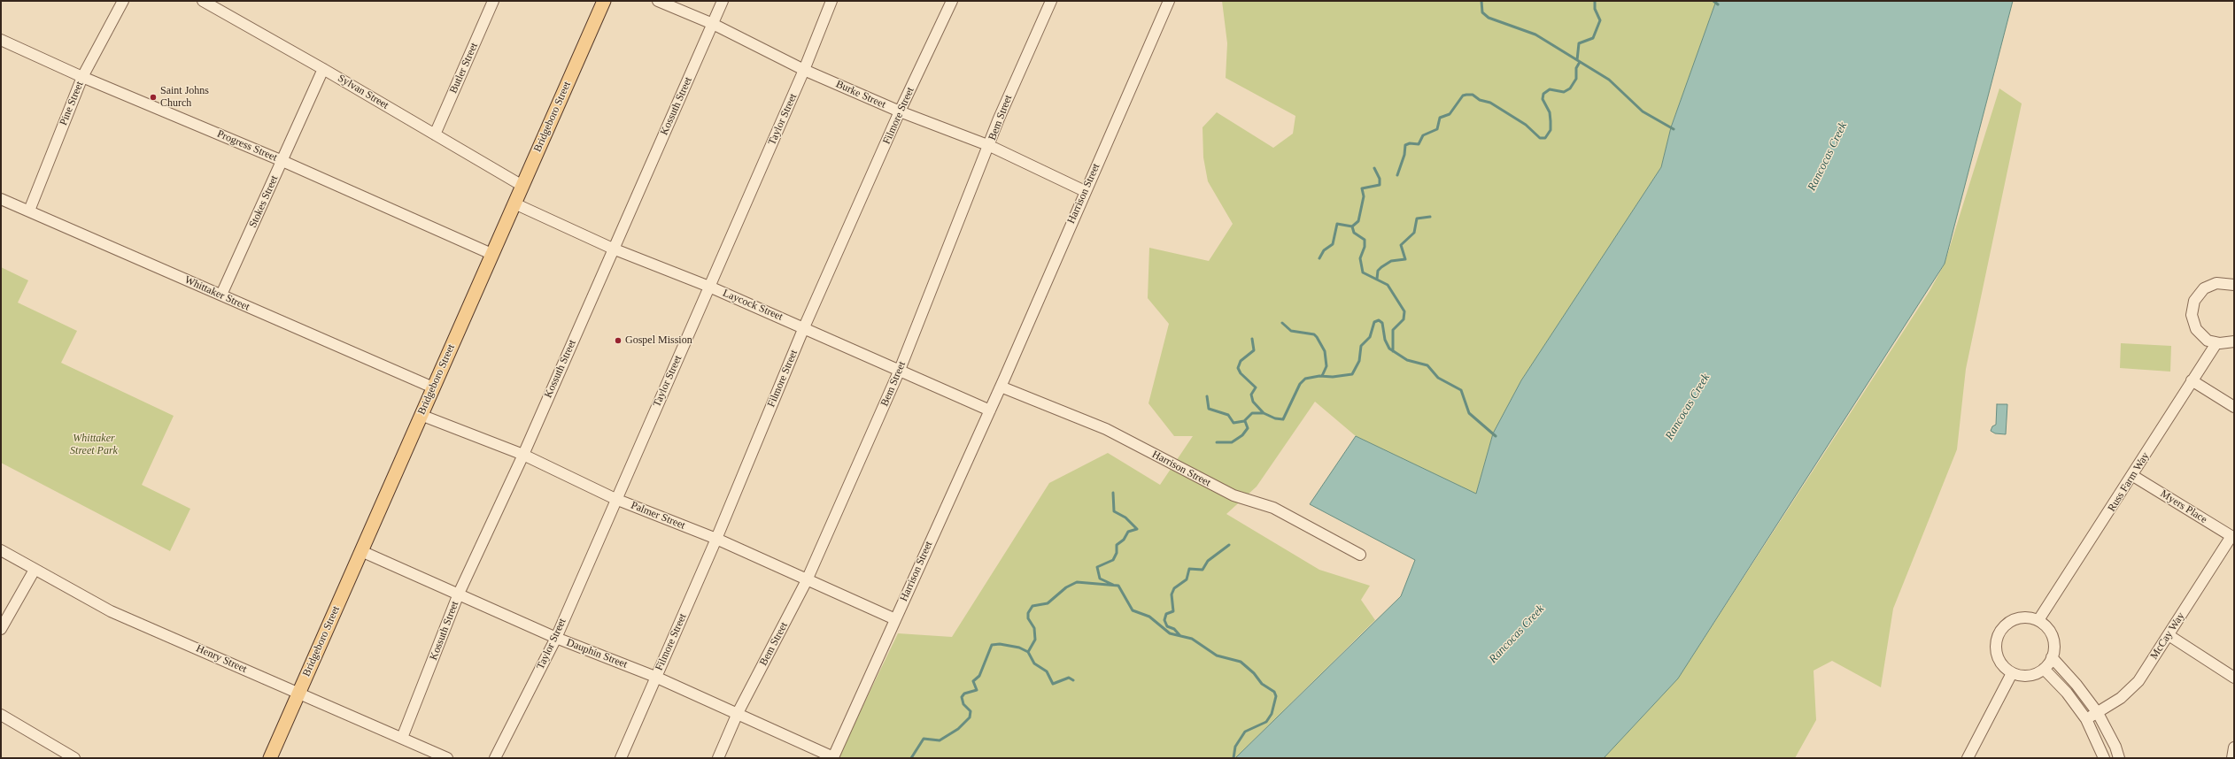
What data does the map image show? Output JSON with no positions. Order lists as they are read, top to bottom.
{
  "streets": {
    "main road": ["Bridgeboro Street"],
    "street": [
      "Butler Street",
      "Sylvan Street",
      "Burke Street",
      "Pine Street",
      "Kossuth Street",
      "Filmore Street",
      "Bem Street",
      "Taylor Street",
      "Progress Street",
      "Harrison Street",
      "Stokes Street",
      "Whittaker Street",
      "Laycock Street",
      "Russ Farm Way",
      "Myers Place",
      "Palmer Street",
      "McCay Way",
      "Dauphin Street",
      "Henry Street"
    ]
  },
  "crossings": [
    ["Butler Street", "Sylvan Street"],
    ["Sylvan Street", "Bridgeboro Street"],
    ["Sylvan Street", "Stokes Street"],
    ["Burke Street", "Kossuth Street"],
    ["Burke Street", "Filmore Street"],
    ["Burke Street", "Bem Street"],
    ["Burke Street", "Taylor Street"],
    ["Burke Street", "Harrison Street"],
    ["Pine Street", "Progress Street"],
    ["Pine Street", "Whittaker Street"],
    ["Kossuth Street", "Laycock Street"],
    ["Kossuth Street", "Palmer Street"],
    ["Kossuth Street", "Dauphin Street"],
    ["Kossuth Street", "Henry Street"],
    ["Filmore Street", "Laycock Street"],
    ["Filmore Street", "Palmer Street"],
    ["Filmore Street", "Dauphin Street"],
    ["Bridgeboro Street", "Progress Street"],
    ["Bridgeboro Street", "Whittaker Street"],
    ["Bridgeboro Street", "Laycock Street"],
    ["Bridgeboro Street", "Palmer Street"],
    ["Bridgeboro Street", "Dauphin Street"],
    ["Bridgeboro Street", "Henry Street"],
    ["Bem Street", "Laycock Street"],
    ["Bem Street", "Palmer Street"],
    ["Bem Street", "Dauphin Street"],
    ["Taylor Street", "Laycock Street"],
    ["Taylor Street", "Palmer Street"],
    ["Taylor Street", "Dauphin Street"],
    ["Progress Street", "Stokes Street"],
    ["Harrison Street", "Laycock Street"],
    ["Harrison Street", "Palmer Street"],
    ["Harrison Street", "Dauphin Street"],
    ["Stokes Street", "Whittaker Street"],
    ["Russ Farm Way", "Myers Place"],
    ["Myers Place", "McCay Way"]
  ],
  "water": ["Rancocas Creek"],
  "parks": ["Whittaker Street Park"],
  "places": ["Saint Johns Church", "Gospel Mission"]
}
